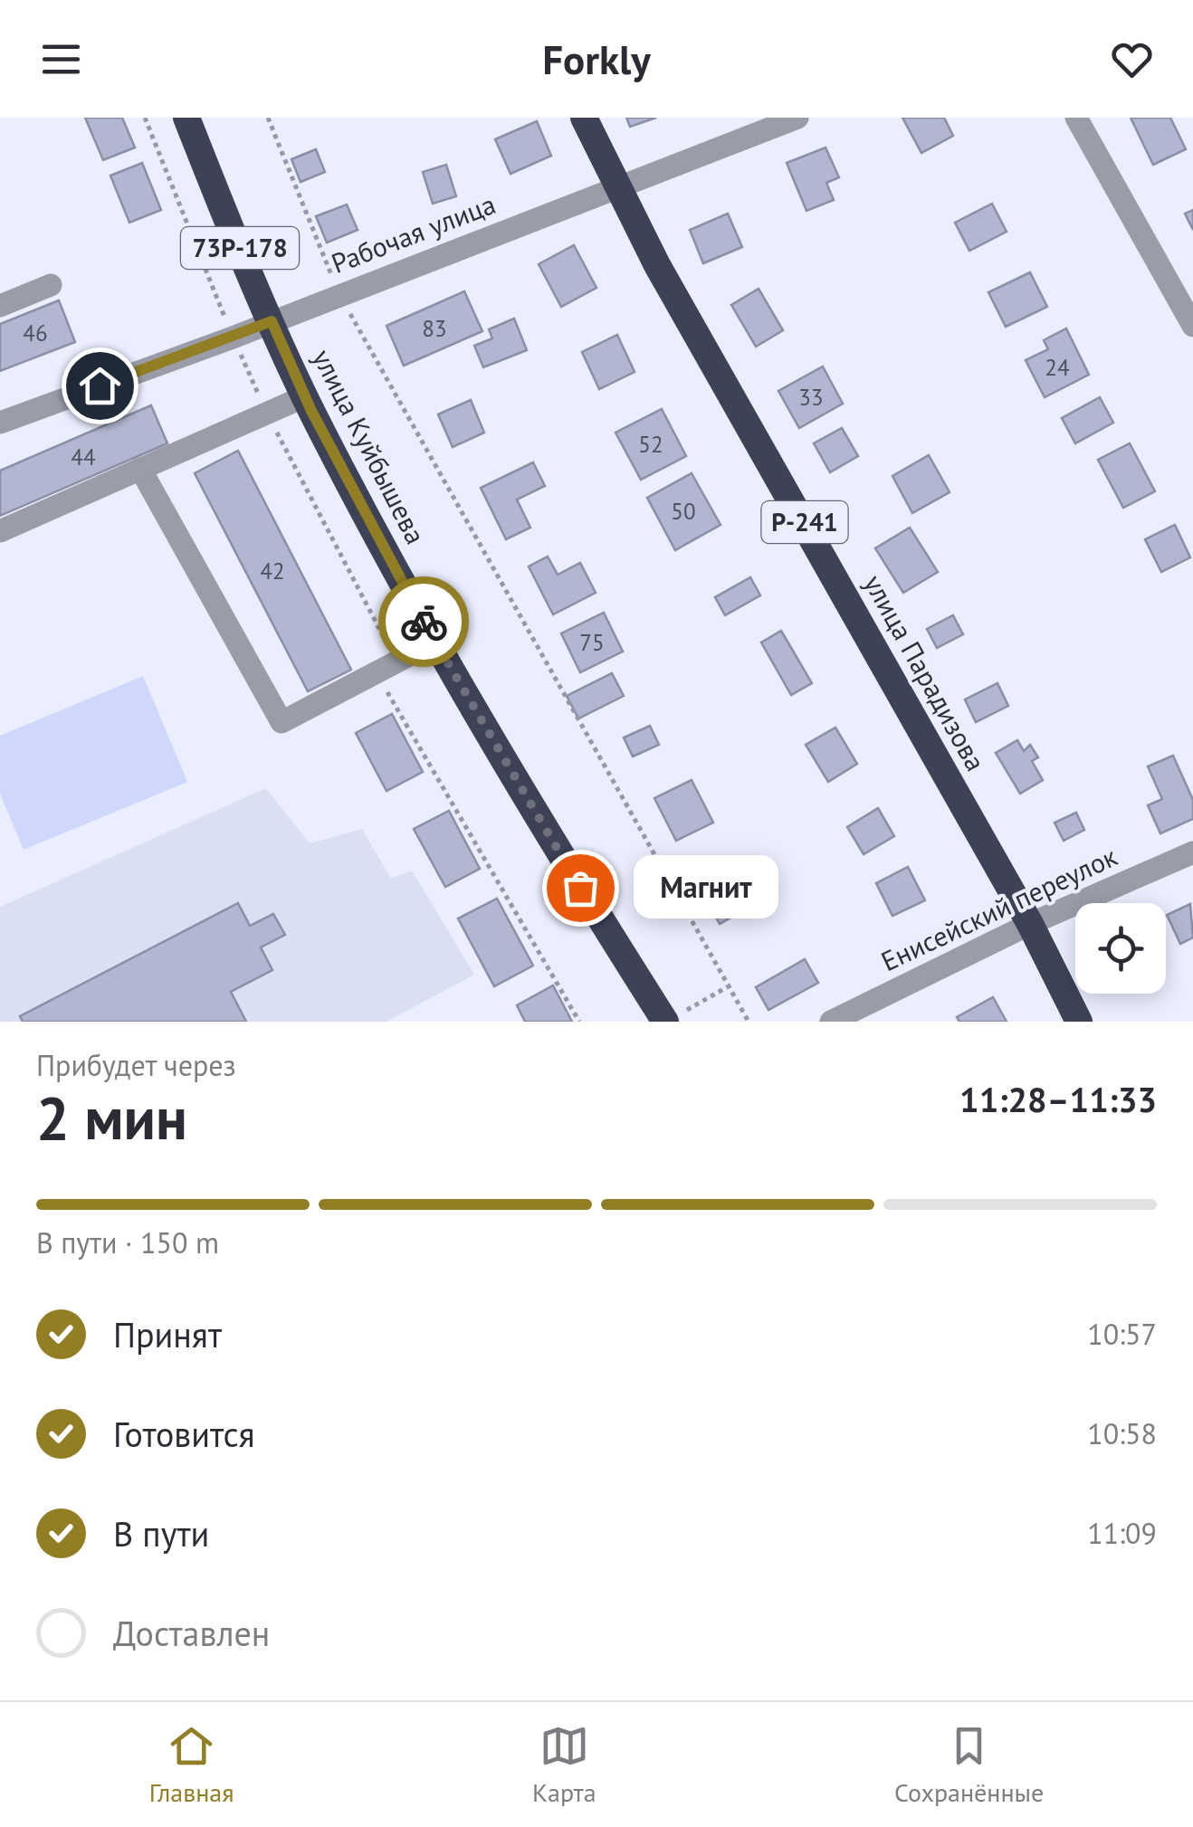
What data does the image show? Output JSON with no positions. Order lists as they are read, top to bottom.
{
  "streets": {
    "highway": [
      "73Р-178",
      "улица Куйбышева",
      "Р-241",
      "улица Парадизова"
    ],
    "street": ["Рабочая улица", "Енисейский переулок"]
  },
  "crossings": [
    ["Рабочая улица", "улица Куйбышева"],
    ["Рабочая улица", "улица Парадизова"],
    ["улица Парадизова", "Енисейский переулок"]
  ],
  "places": ["Магнит"],
  "house_numbers": [
    "83",
    "46",
    "24",
    "33",
    "52",
    "44",
    "50",
    "42",
    "75"
  ],
  "page": {
    "header": "Forkly",
    "bubble": "Магнит",
    "heading": ["2 мин", "Прибудет через", "11:28–11:33"],
    "bar": "В пути · 150 m",
    "list": [
      ["Принят", "10:57"],
      ["Готовится", "10:58"],
      ["В пути", "11:09"],
      "Доставлен"
    ],
    "tabs": ["Главная", "Карта", "Сохранённые"]
  }
}
